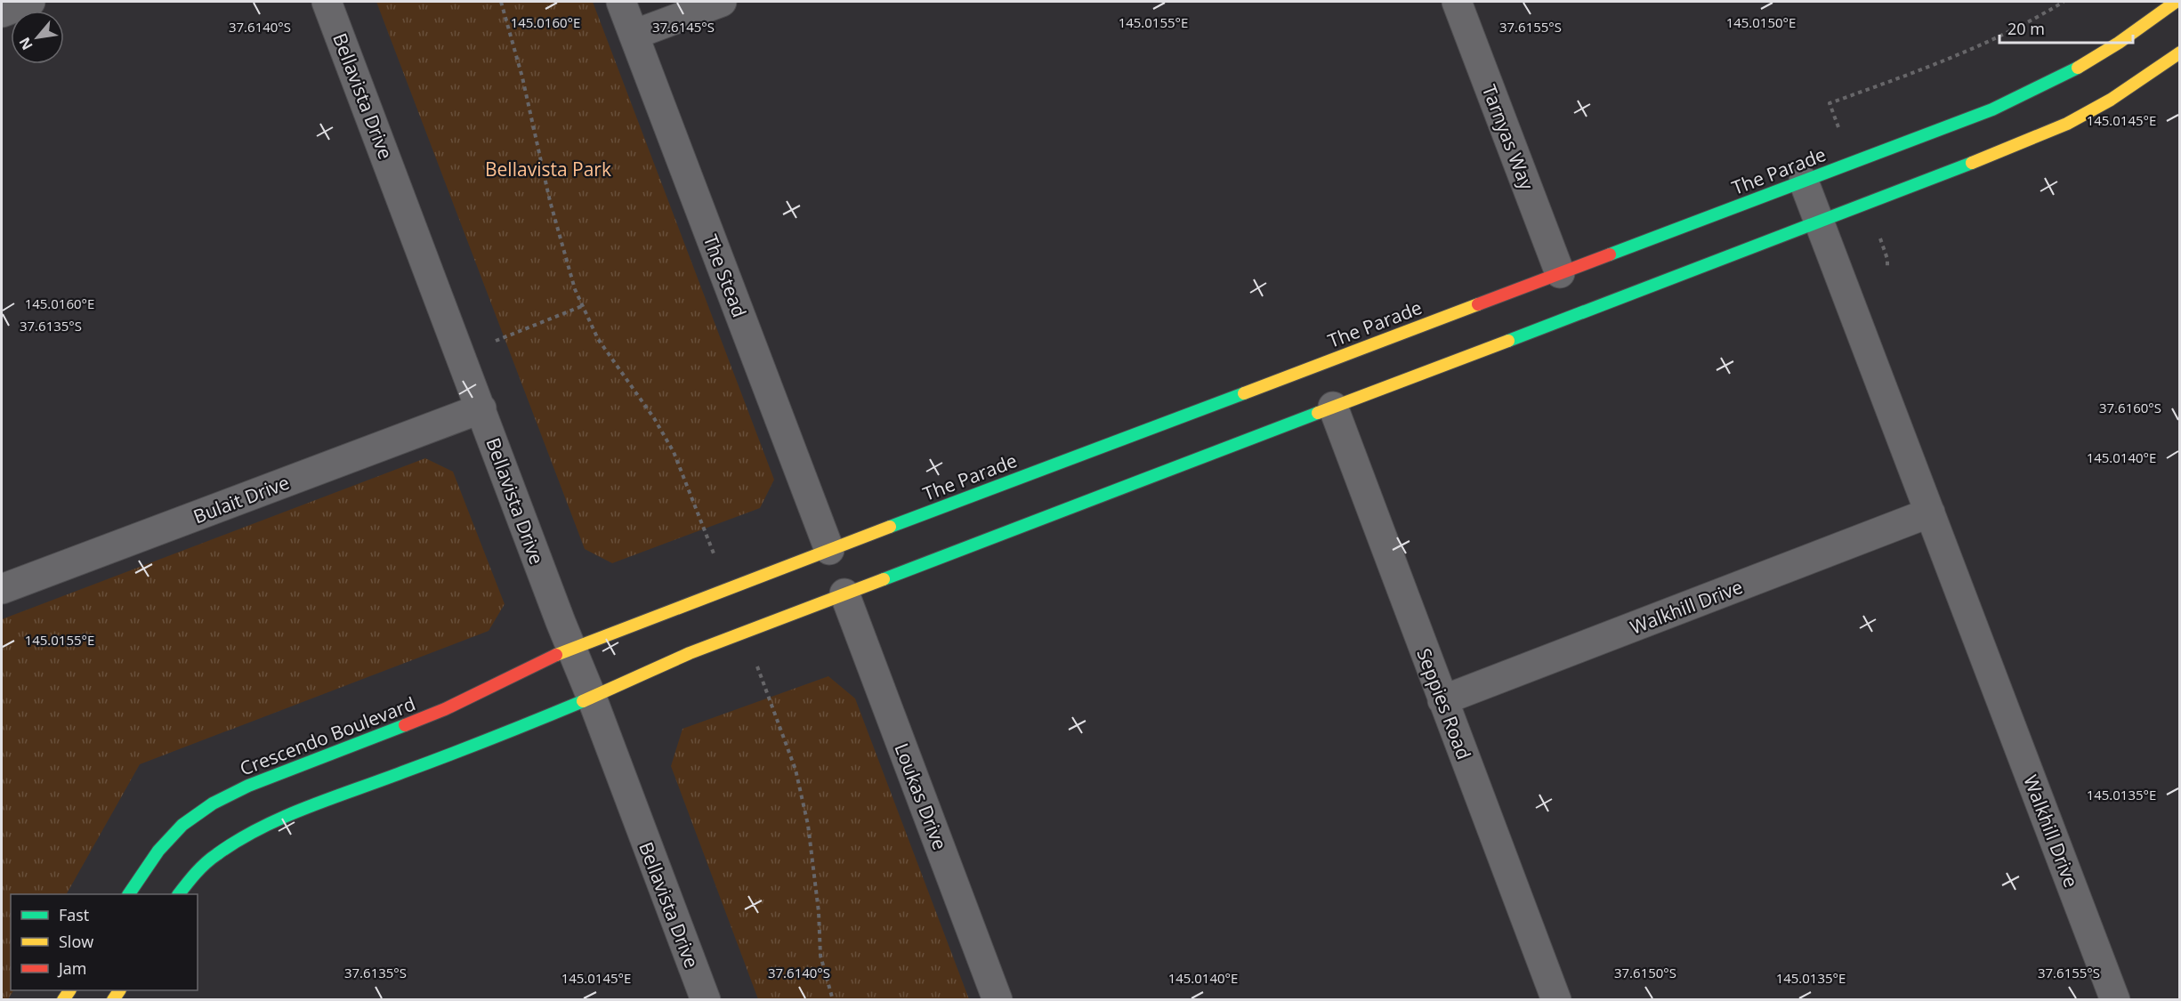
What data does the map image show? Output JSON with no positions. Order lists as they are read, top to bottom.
{
  "streets": {
    "street": [
      "Bellavista Drive",
      "Tarnyas Way",
      "The Parade",
      "The Stead",
      "Bulait Drive",
      "Walkhill Drive",
      "Seppies Road",
      "Crescendo Boulevard",
      "Loukas Drive"
    ]
  },
  "crossings": [
    ["Bellavista Drive", "The Parade"],
    ["Bellavista Drive", "Bulait Drive"],
    ["Bellavista Drive", "Crescendo Boulevard"],
    ["Tarnyas Way", "The Parade"],
    ["The Parade", "The Stead"],
    ["The Parade", "Walkhill Drive"],
    ["The Parade", "Crescendo Boulevard"],
    ["Walkhill Drive", "Seppies Road"]
  ],
  "parks": ["Bellavista Park"],
  "legend": ["Fast", "Slow", "Jam"],
  "scale_bar": "20 m",
  "north": "bottom left",
  "coordinates": [
    "145.0160°E",
    "145.0155°E",
    "145.0150°E",
    "37.6140°S",
    "37.6145°S",
    "37.6155°S",
    "145.0145°E",
    "37.6135°S",
    "37.6160°S",
    "145.0140°E",
    "145.0135°E",
    "37.6150°S"
  ]
}
